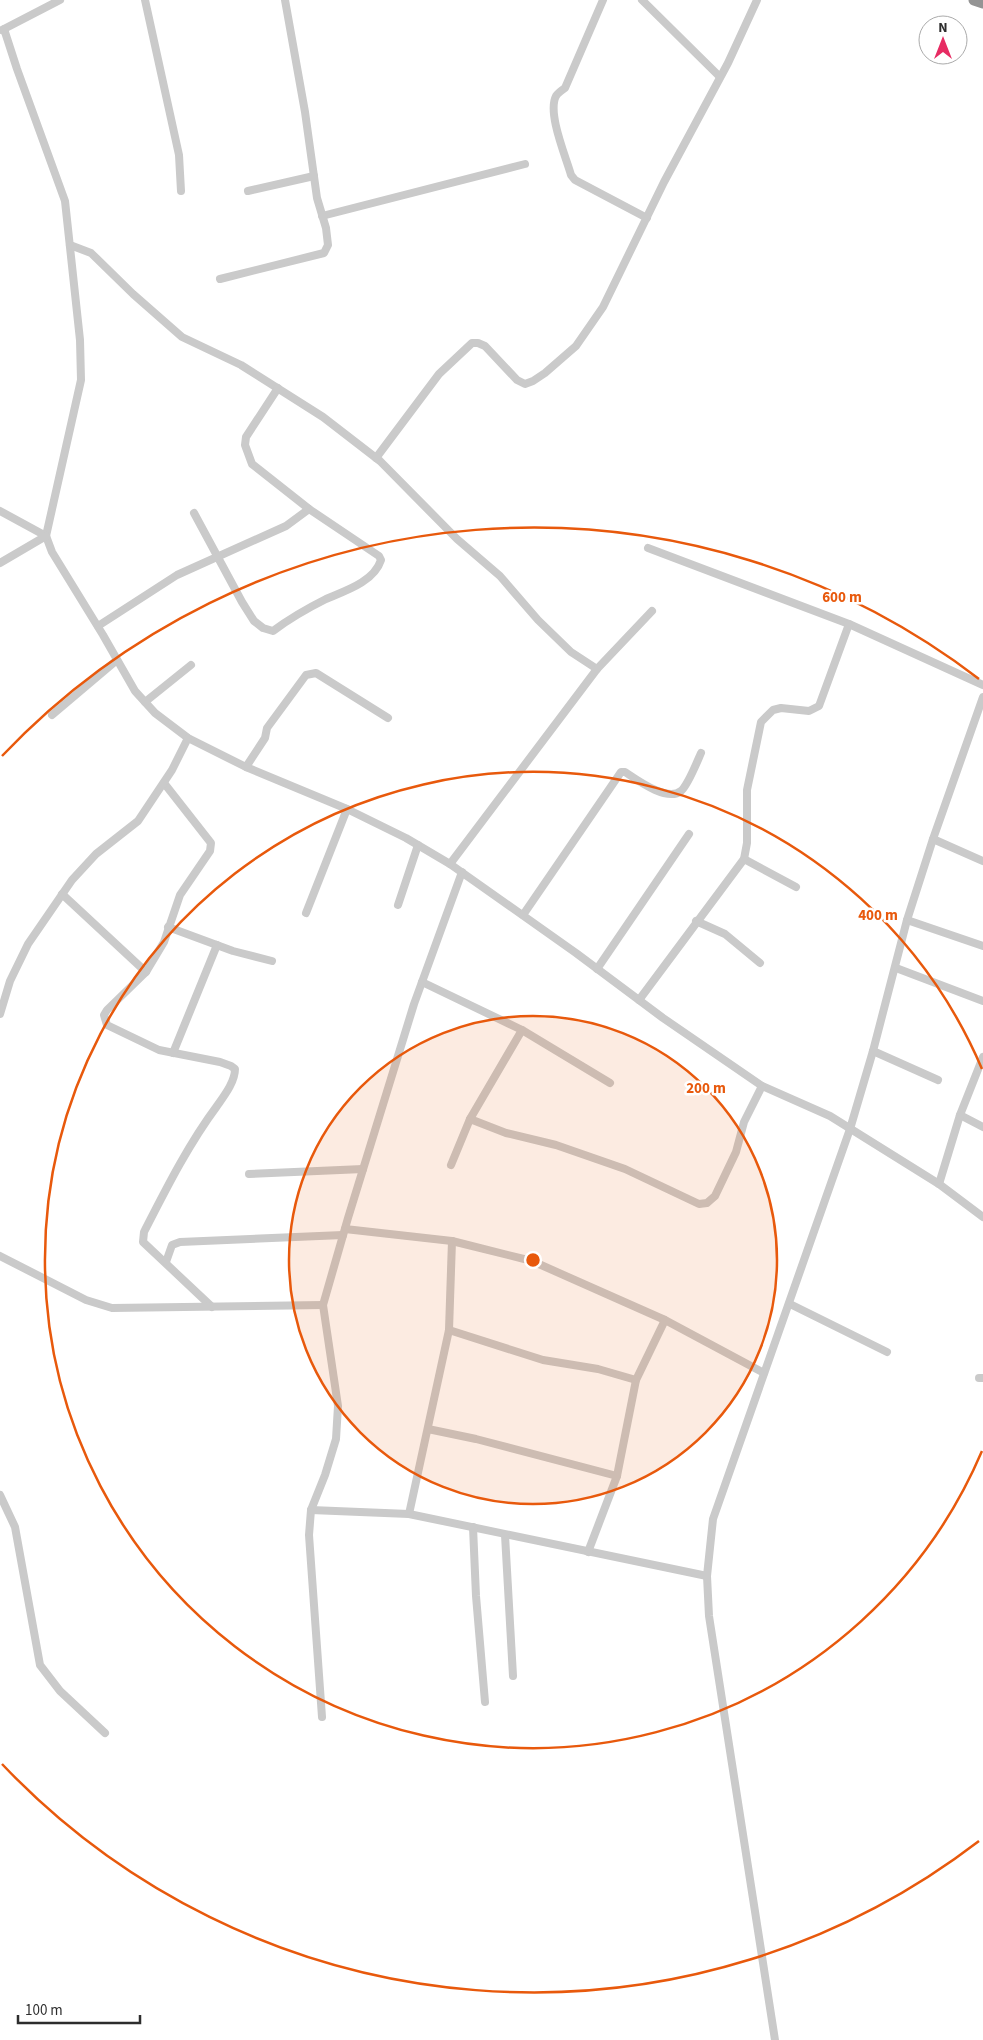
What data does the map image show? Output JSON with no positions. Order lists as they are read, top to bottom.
{
  "scale_bar": "100 m",
  "north": "top",
  "rings": ["600 m", "400 m", "200 m"]
}
